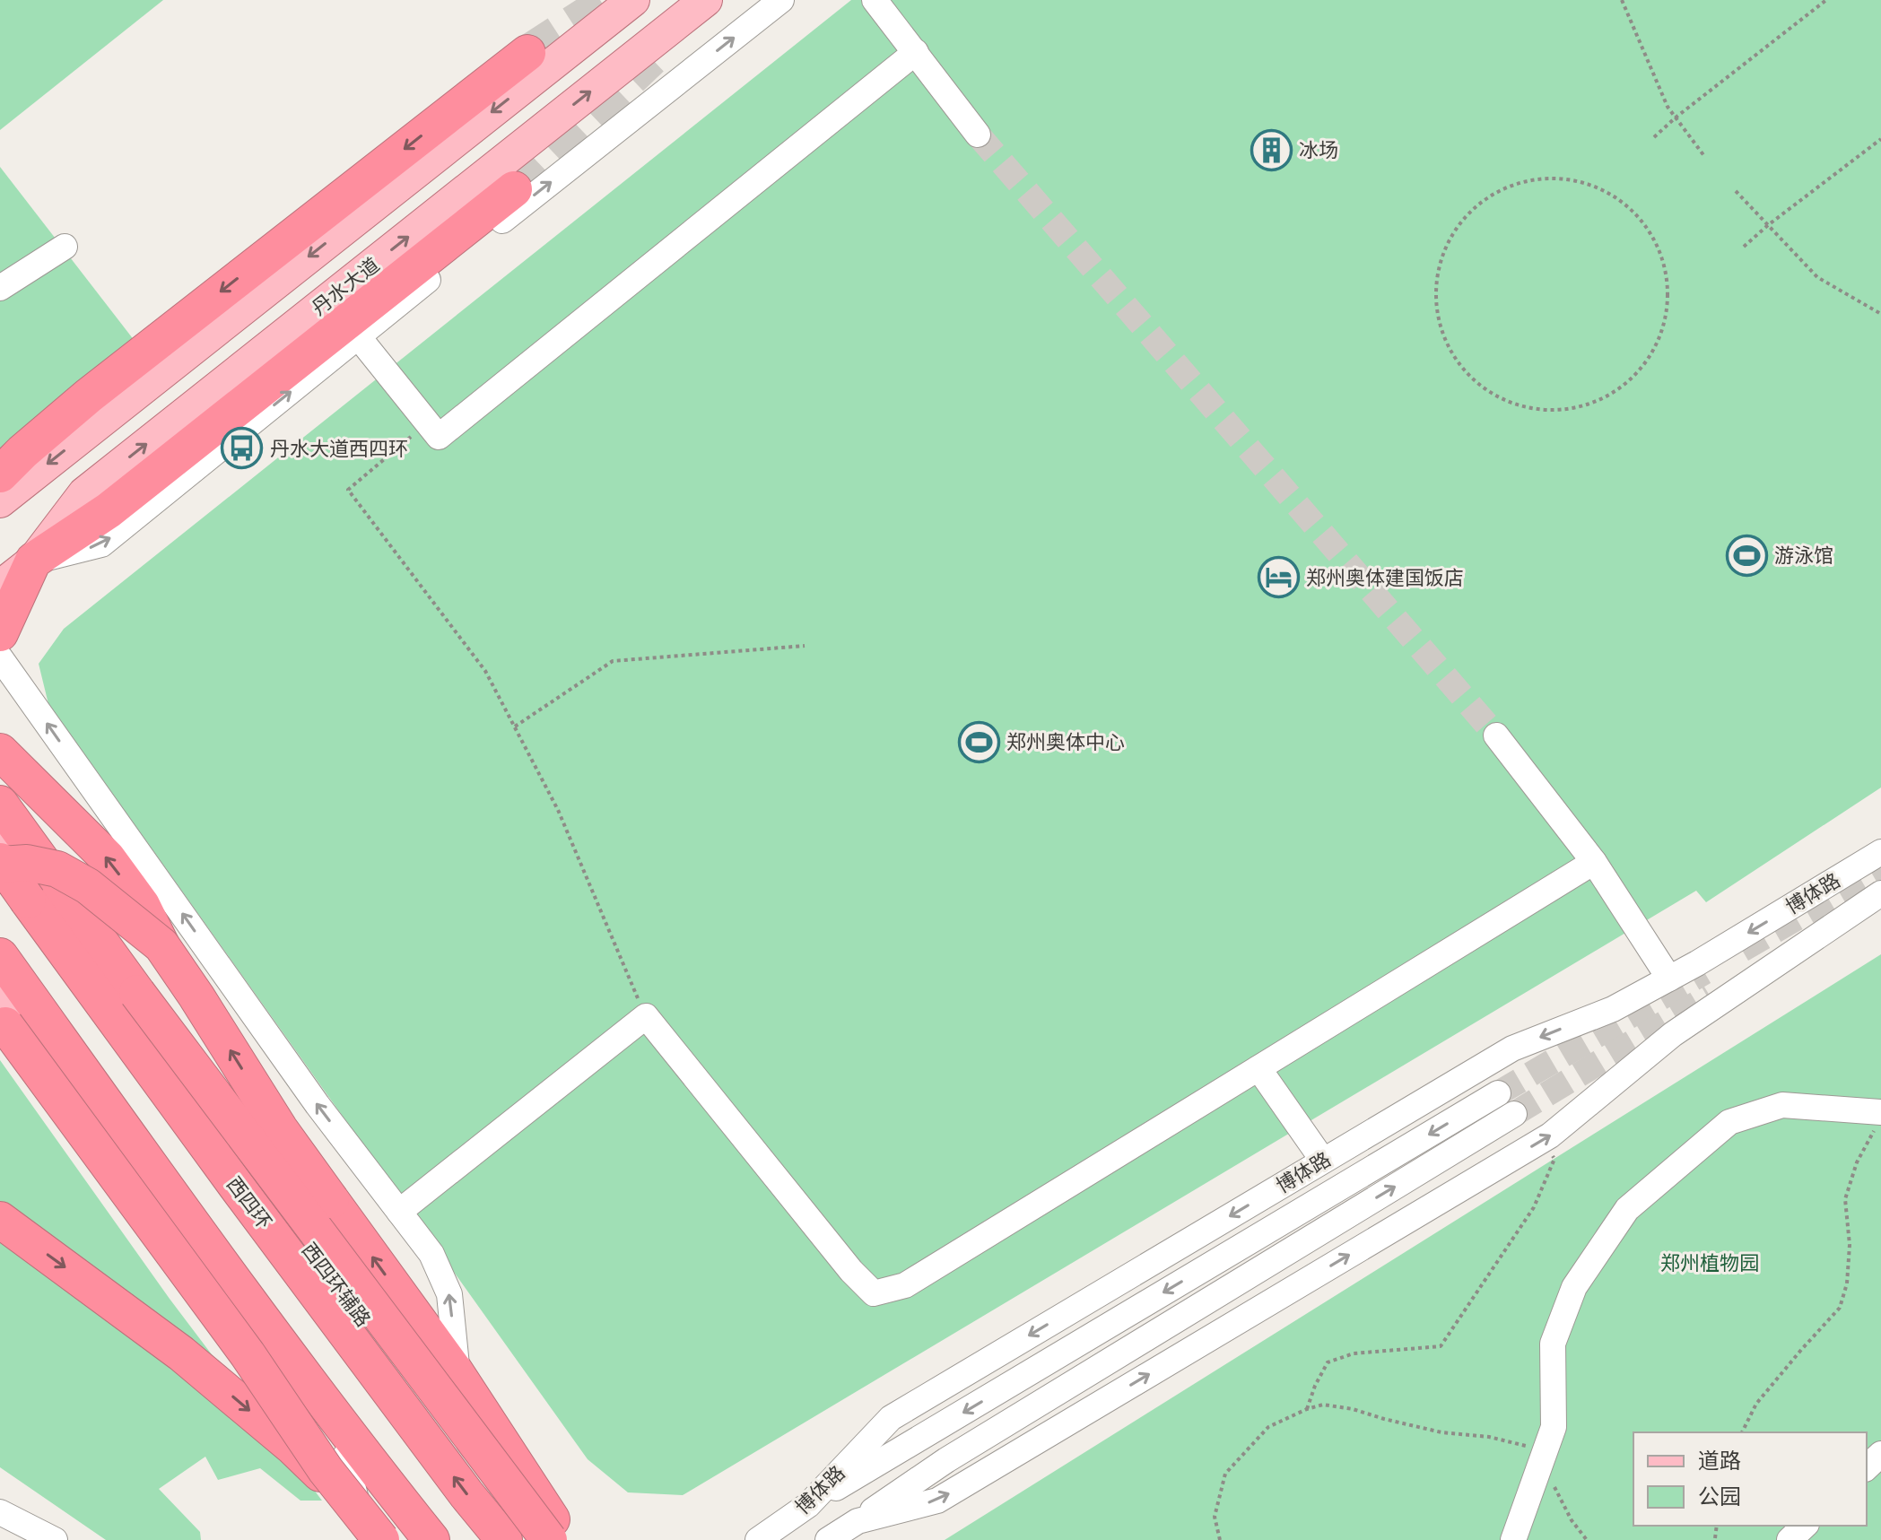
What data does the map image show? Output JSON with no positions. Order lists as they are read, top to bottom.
{
  "streets": {
    "highway": ["西四环"],
    "main road": ["丹水大道", "西四环辅路"],
    "street": ["博体路"]
  },
  "parks": ["郑州植物园"],
  "places": {
    "building": ["冰场"],
    "bus stop": ["丹水大道西四环"],
    "sports": ["游泳馆", "郑州奥体中心"],
    "hotel": ["郑州奥体建国饭店"]
  },
  "legend": ["道路", "公园"]
}
